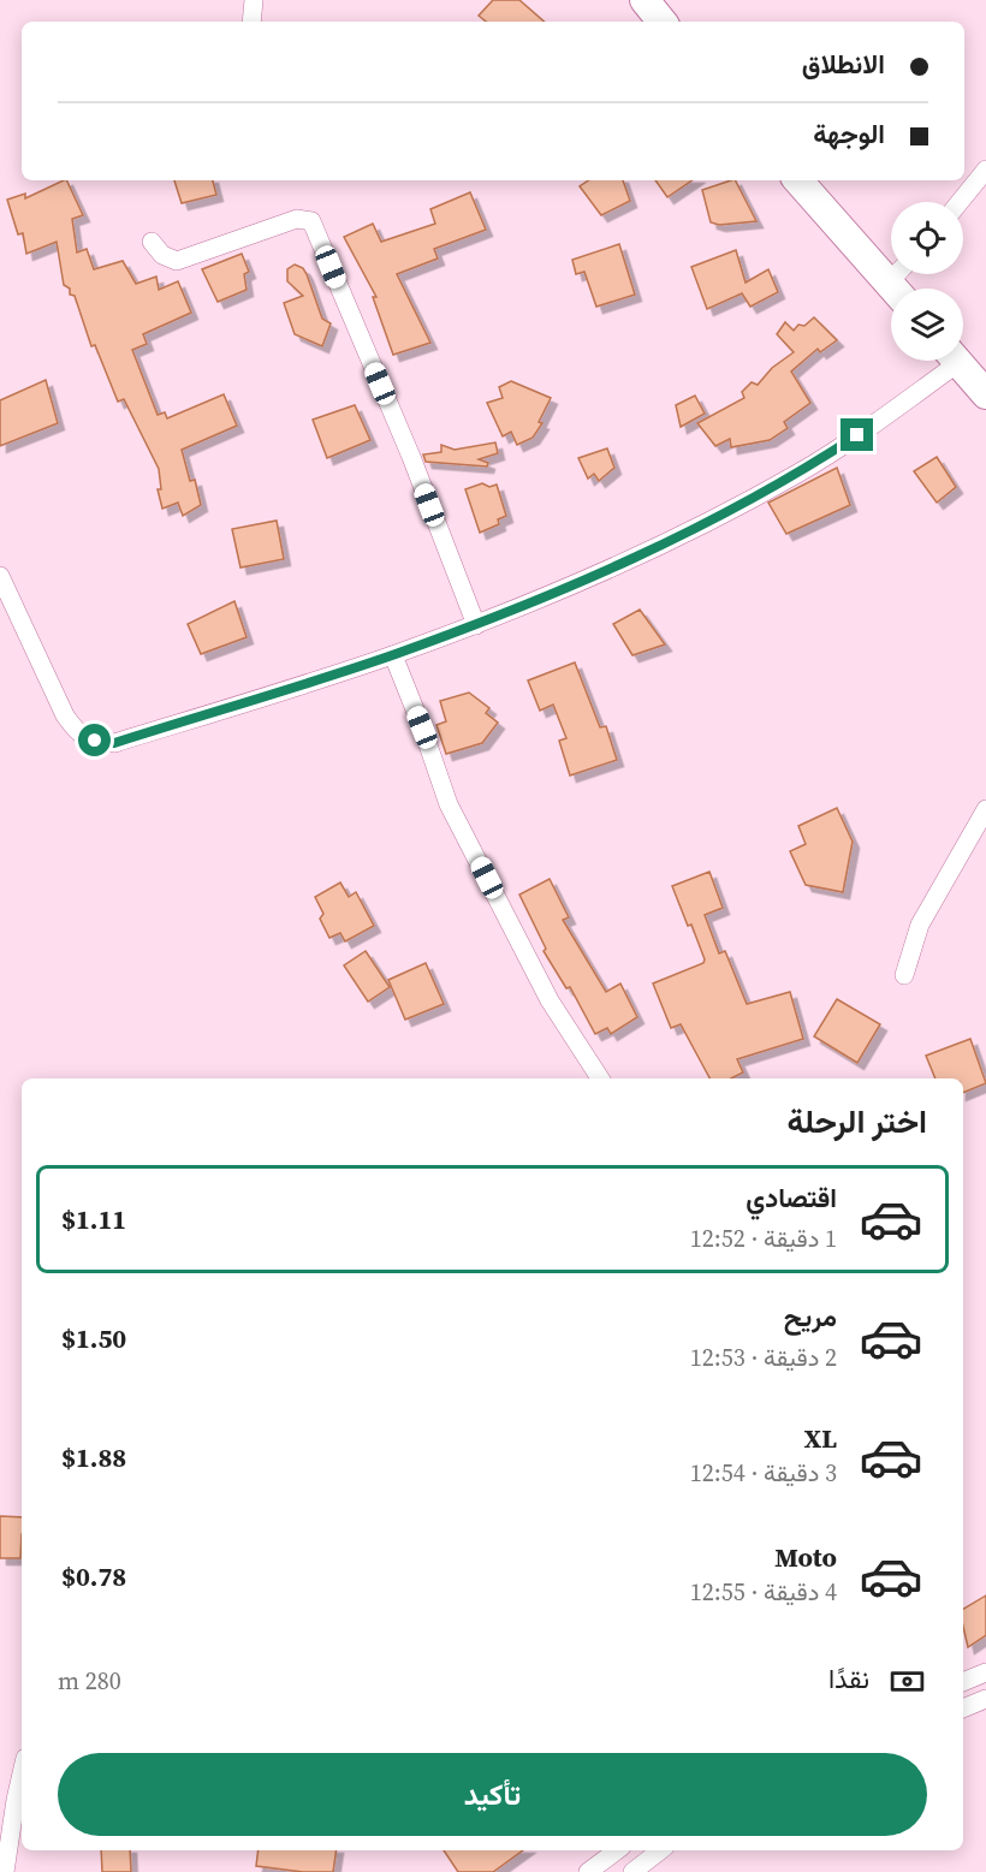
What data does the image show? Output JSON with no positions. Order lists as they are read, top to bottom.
{
  "page": {
    "banner": ["الانطلاق", "الوجهة"],
    "heading": "اختر الرحلة",
    "list": [
      {
        "name": "اقتصادي",
        "note": "1 دقيقة · 12:52",
        "value": "$1.11"
      },
      {
        "name": "مريح",
        "note": "2 دقيقة · 12:53",
        "value": "$1.50"
      },
      {
        "name": "XL",
        "note": "3 دقيقة · 12:54",
        "value": "$1.88"
      },
      {
        "name": "Moto",
        "note": "4 دقيقة · 12:55",
        "value": "$0.78"
      }
    ],
    "pay": ["نقدًا", "280 m"],
    "buttons": "تأكيد"
  }
}
